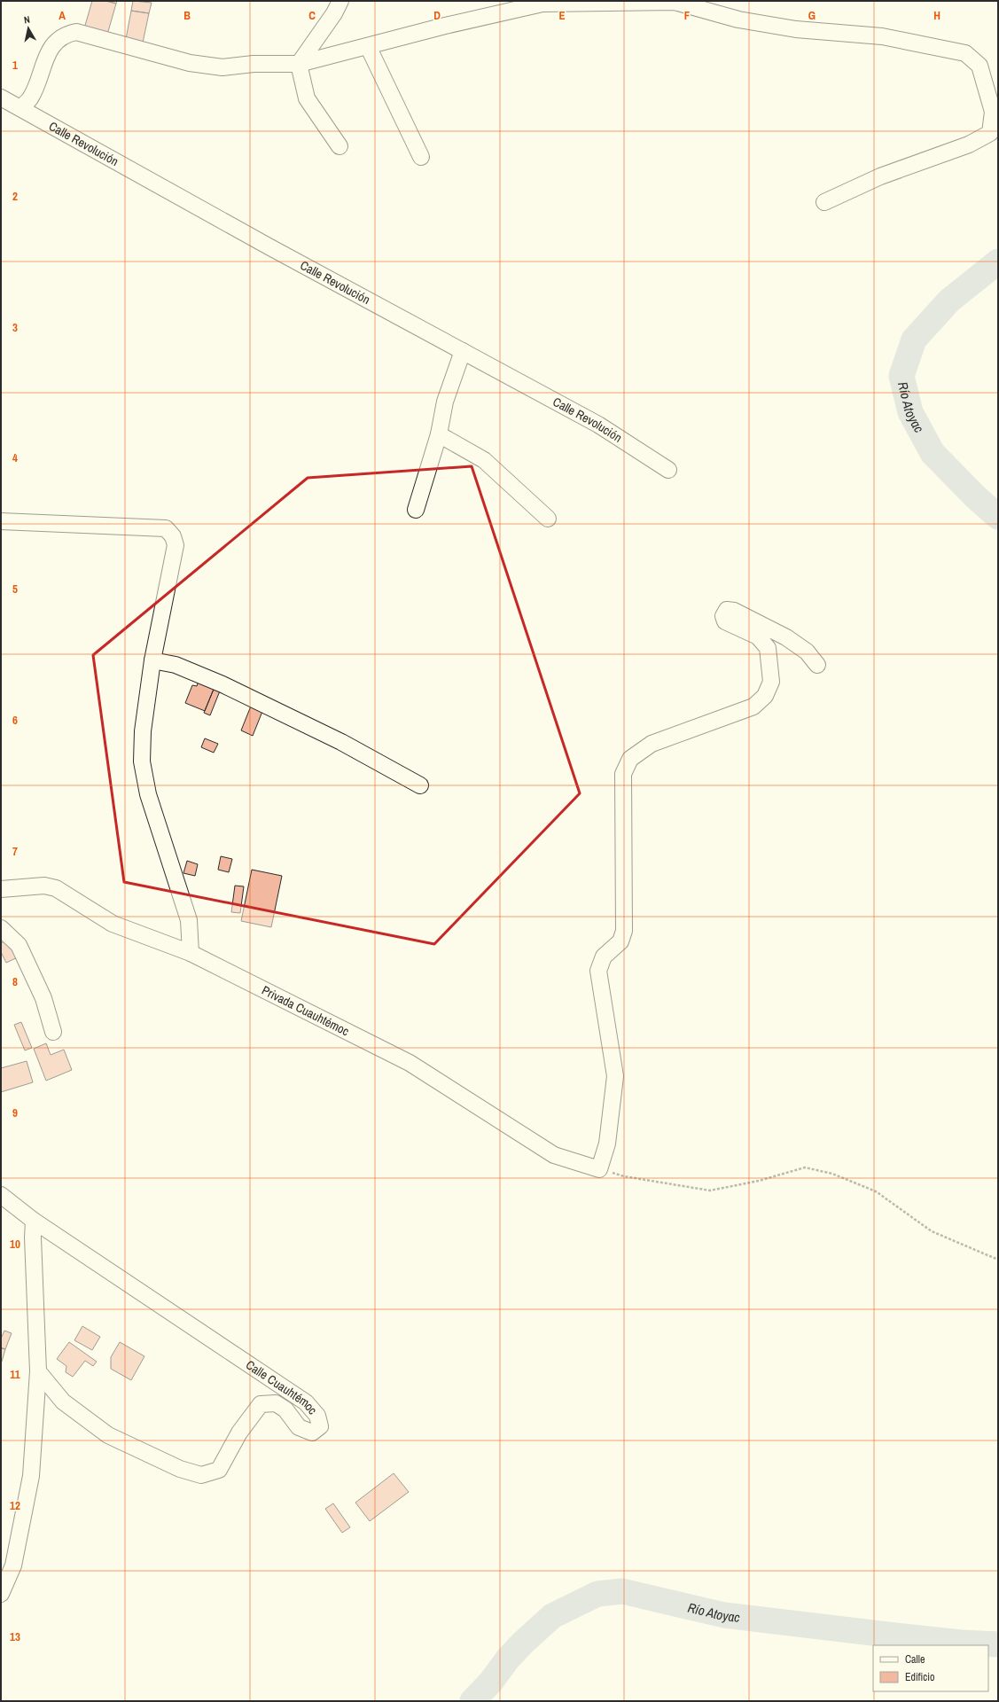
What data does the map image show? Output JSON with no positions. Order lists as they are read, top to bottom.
{
  "streets": {
    "street": ["Calle Revolución", "Privada Cuauhtémoc", "Calle Cuauhtémoc"]
  },
  "water": ["Río Atoyac"],
  "legend": ["Calle", "Edificio"],
  "north": "top",
  "grid": {
    "columns": [
      "A",
      "B",
      "C",
      "D",
      "E",
      "F",
      "G",
      "H"
    ],
    "rows": [
      "1",
      "2",
      "3",
      "4",
      "5",
      "6",
      "7",
      "8",
      "9",
      "10",
      "11",
      "12",
      "13"
    ]
  }
}
